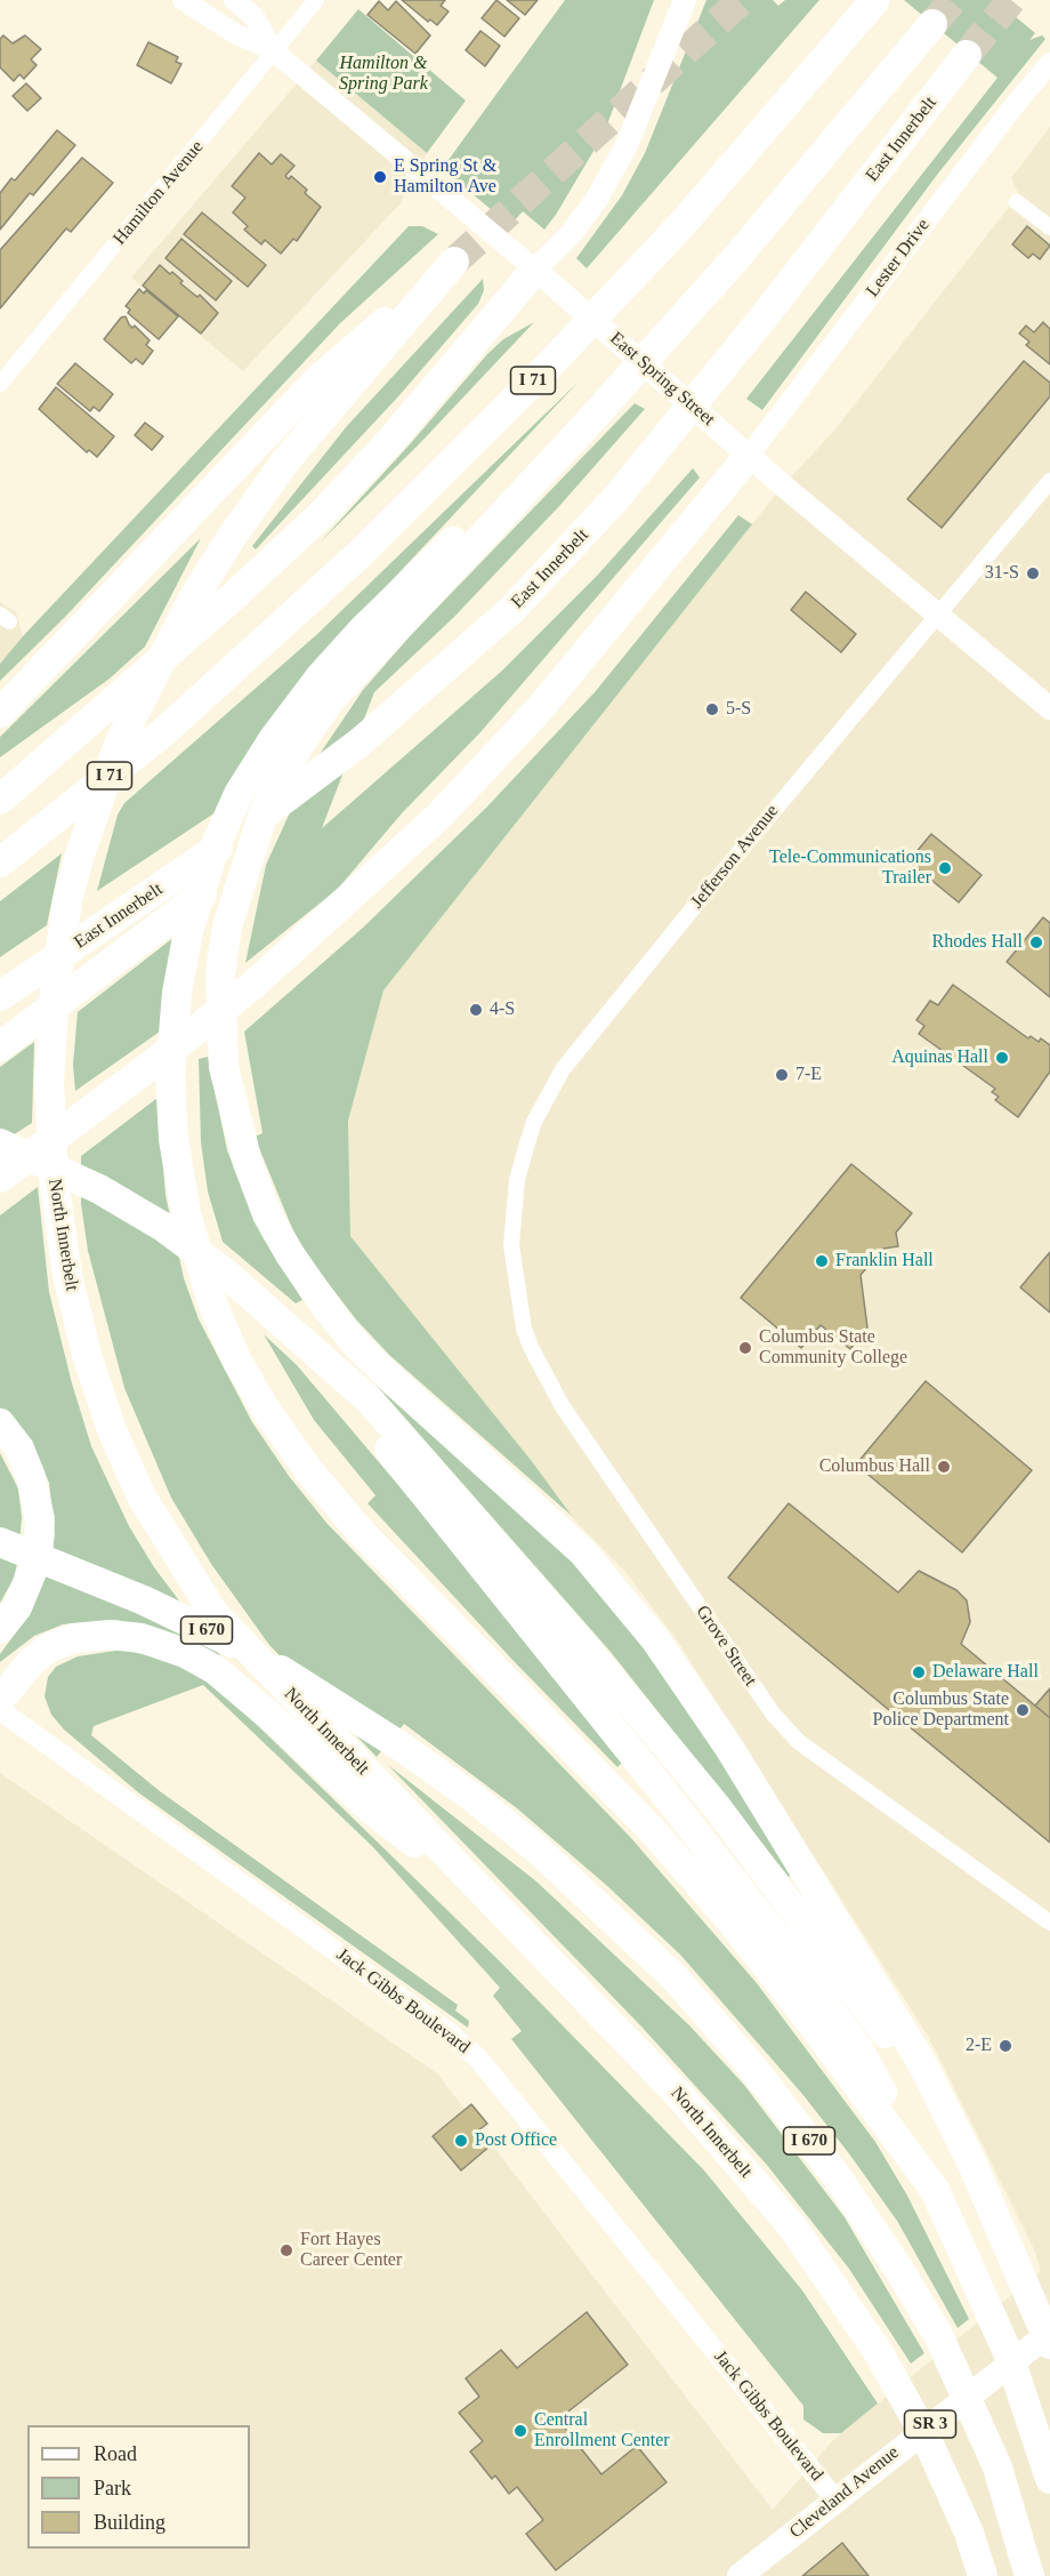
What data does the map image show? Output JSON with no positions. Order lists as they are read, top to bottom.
{
  "streets": {
    "highway": [
      "East Innerbelt",
      "I 71",
      "North Innerbelt",
      "I 670"
    ],
    "main road": ["East Spring Street", "SR 3", "Cleveland Avenue"],
    "street": [
      "Hamilton Avenue",
      "Lester Drive",
      "Jefferson Avenue",
      "Grove Street",
      "Jack Gibbs Boulevard"
    ]
  },
  "crossings": [
    ["Hamilton Avenue", "East Spring Street"],
    ["Lester Drive", "East Spring Street"],
    ["East Spring Street", "Jefferson Avenue"],
    ["Jefferson Avenue", "Grove Street"],
    ["Jack Gibbs Boulevard", "Cleveland Avenue"]
  ],
  "parks": ["Hamilton & Spring Park"],
  "places": [
    "E Spring St & Hamilton Ave",
    "31-S",
    "5-S",
    "Tele-Communications Trailer",
    "Rhodes Hall",
    "4-S",
    "Aquinas Hall",
    "7-E",
    "Franklin Hall",
    "Columbus State Community College",
    "Columbus Hall",
    "Delaware Hall",
    "Columbus State Police Department",
    "2-E",
    "Post Office",
    "Fort Hayes Career Center",
    "Central Enrollment Center"
  ],
  "legend": ["Road", "Park", "Building"]
}
